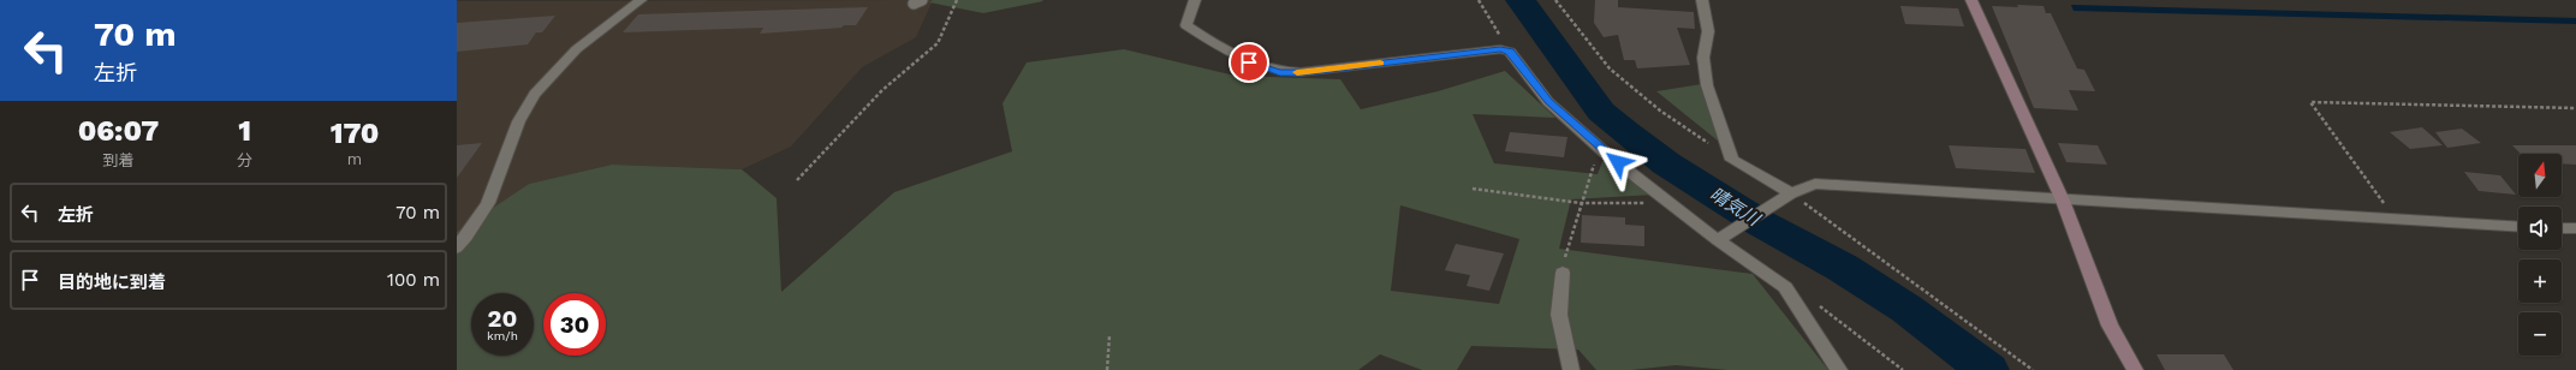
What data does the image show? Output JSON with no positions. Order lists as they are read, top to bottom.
{
  "water": ["晴気川"],
  "north": "top",
  "page": {
    "turn": ["70 m", "左折"],
    "eta": [
      "06:07",
      "到着",
      "1",
      "分",
      "170",
      "m"
    ],
    "map_buttons": ["+", "−"],
    "list": [
      {
        "name": "左折",
        "value": "70 m"
      },
      {
        "name": "目的地に到着",
        "value": "100 m"
      }
    ],
    "speed": "20 km/h",
    "limit": "30"
  }
}
